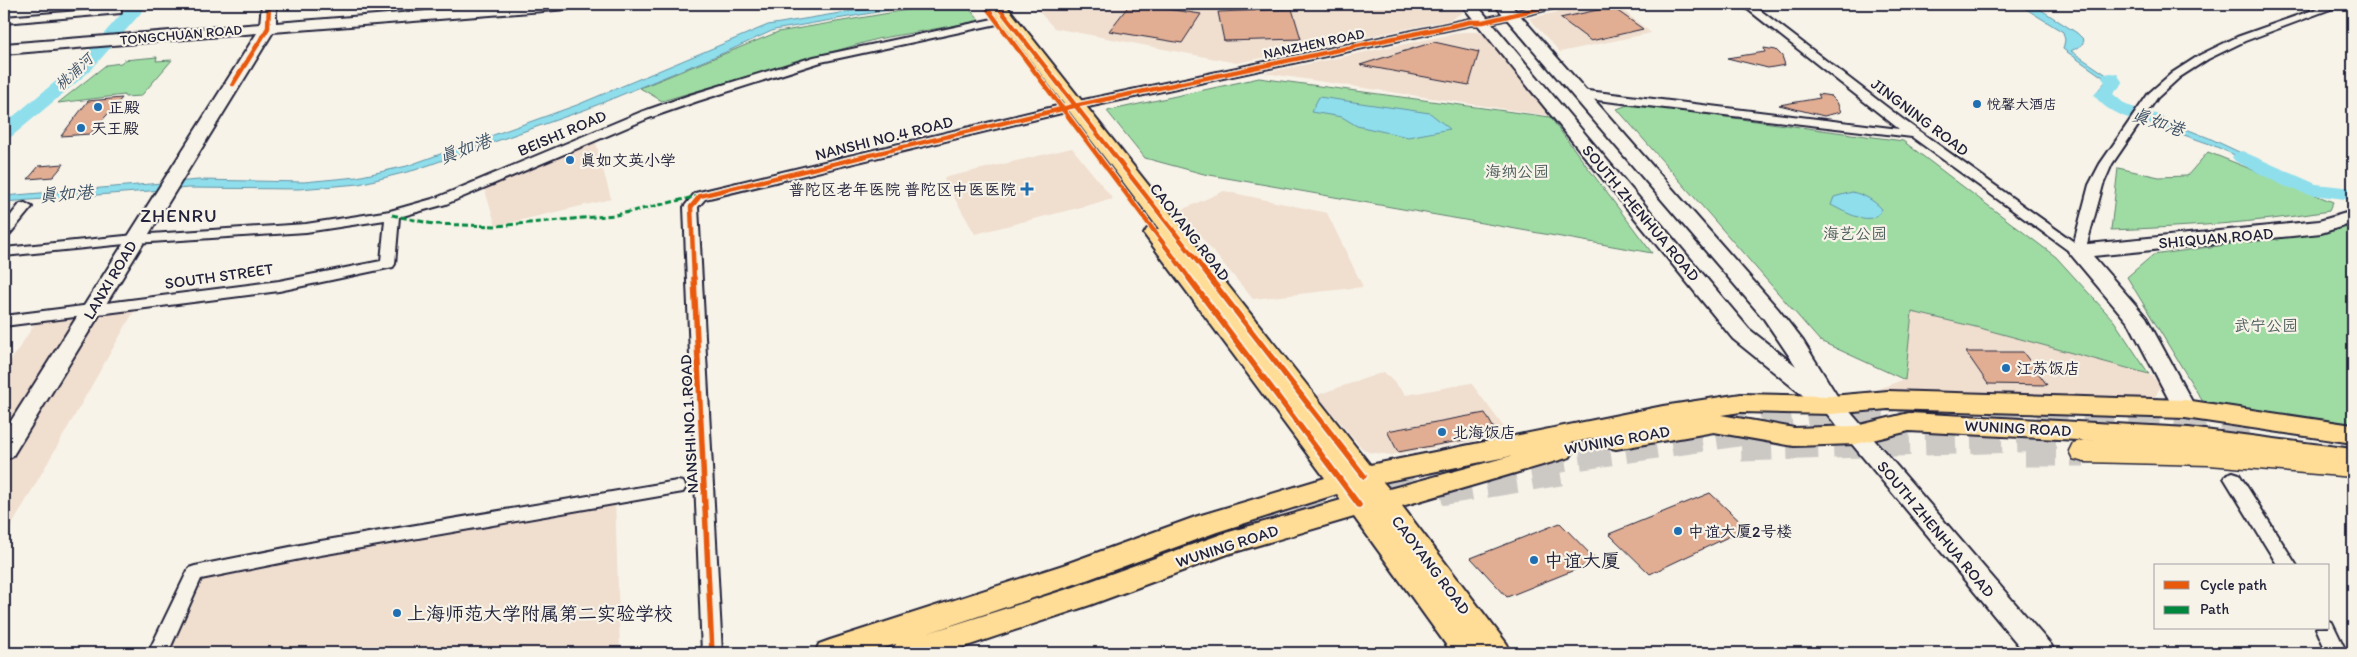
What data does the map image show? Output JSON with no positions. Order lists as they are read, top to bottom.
{
  "streets": {
    "main road": [
      "TONGCHUAN ROAD",
      "SOUTH ZHENHUA ROAD",
      "CAOYANG ROAD",
      "SHIQUAN ROAD",
      "LANXI ROAD",
      "WUNING ROAD"
    ],
    "street": [
      "NANZHEN ROAD",
      "JINGNING ROAD",
      "BEISHI ROAD",
      "NANSHI NO.4 ROAD",
      "SOUTH STREET",
      "NANSHI NO.1 ROAD"
    ]
  },
  "crossings": [
    ["TONGCHUAN ROAD", "LANXI ROAD"],
    ["NANZHEN ROAD", "NANSHI NO.4 ROAD"],
    ["NANZHEN ROAD", "SOUTH ZHENHUA ROAD"],
    ["NANZHEN ROAD", "CAOYANG ROAD"],
    ["JINGNING ROAD", "SHIQUAN ROAD"],
    ["BEISHI ROAD", "CAOYANG ROAD"],
    ["BEISHI ROAD", "SOUTH STREET"],
    ["BEISHI ROAD", "LANXI ROAD"],
    ["NANSHI NO.4 ROAD", "CAOYANG ROAD"],
    ["NANSHI NO.4 ROAD", "NANSHI NO.1 ROAD"],
    ["SOUTH ZHENHUA ROAD", "WUNING ROAD"],
    ["CAOYANG ROAD", "WUNING ROAD"],
    ["SOUTH STREET", "LANXI ROAD"]
  ],
  "districts": ["ZHENRU"],
  "water": ["桃浦河", "真如港"],
  "parks": ["海纳公园", "海艺公园", "武宁公园"],
  "places": {
    "other": [
      "悦馨大酒店",
      "正殿",
      "天王殿",
      "真如文英小学",
      "江苏饭店",
      "北海饭店",
      "中谊大厦2号楼",
      "中谊大厦",
      "上海师范大学附属第二实验学校"
    ],
    "health": ["普陀区老年医院 普陀区中医医院"]
  },
  "legend": ["Cycle path", "Path"]
}
